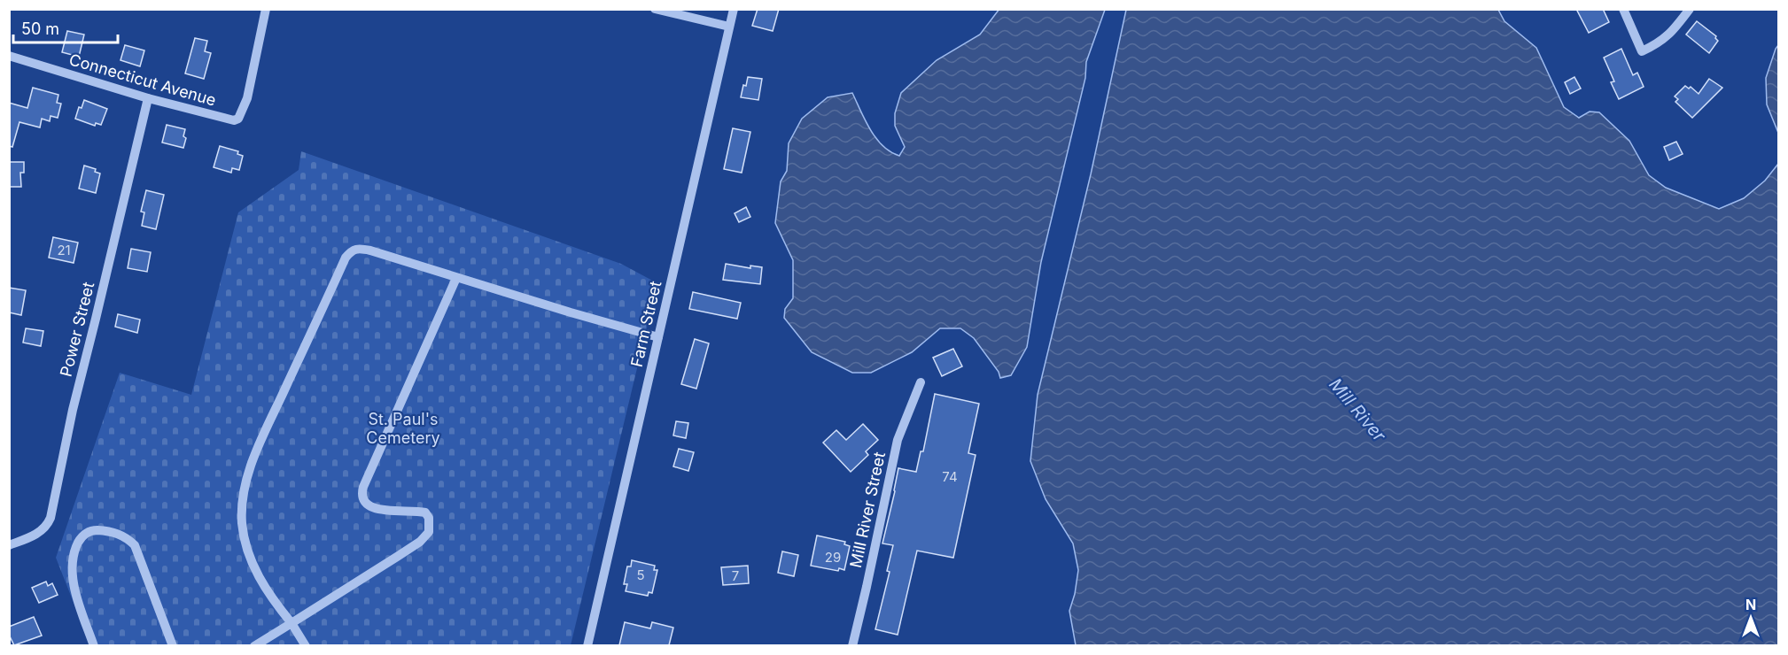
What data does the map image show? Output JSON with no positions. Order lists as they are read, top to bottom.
{
  "streets": {
    "street": [
      "Connecticut Avenue",
      "Farm Street",
      "Power Street",
      "Mill River Street"
    ]
  },
  "crossings": [
    ["Connecticut Avenue", "Power Street"]
  ],
  "water": ["Mill River"],
  "parks": ["St. Paul's Cemetery"],
  "house_numbers": [
    "21",
    "74",
    "29",
    "5",
    "7"
  ],
  "scale_bar": "50 m",
  "north": "top"
}
